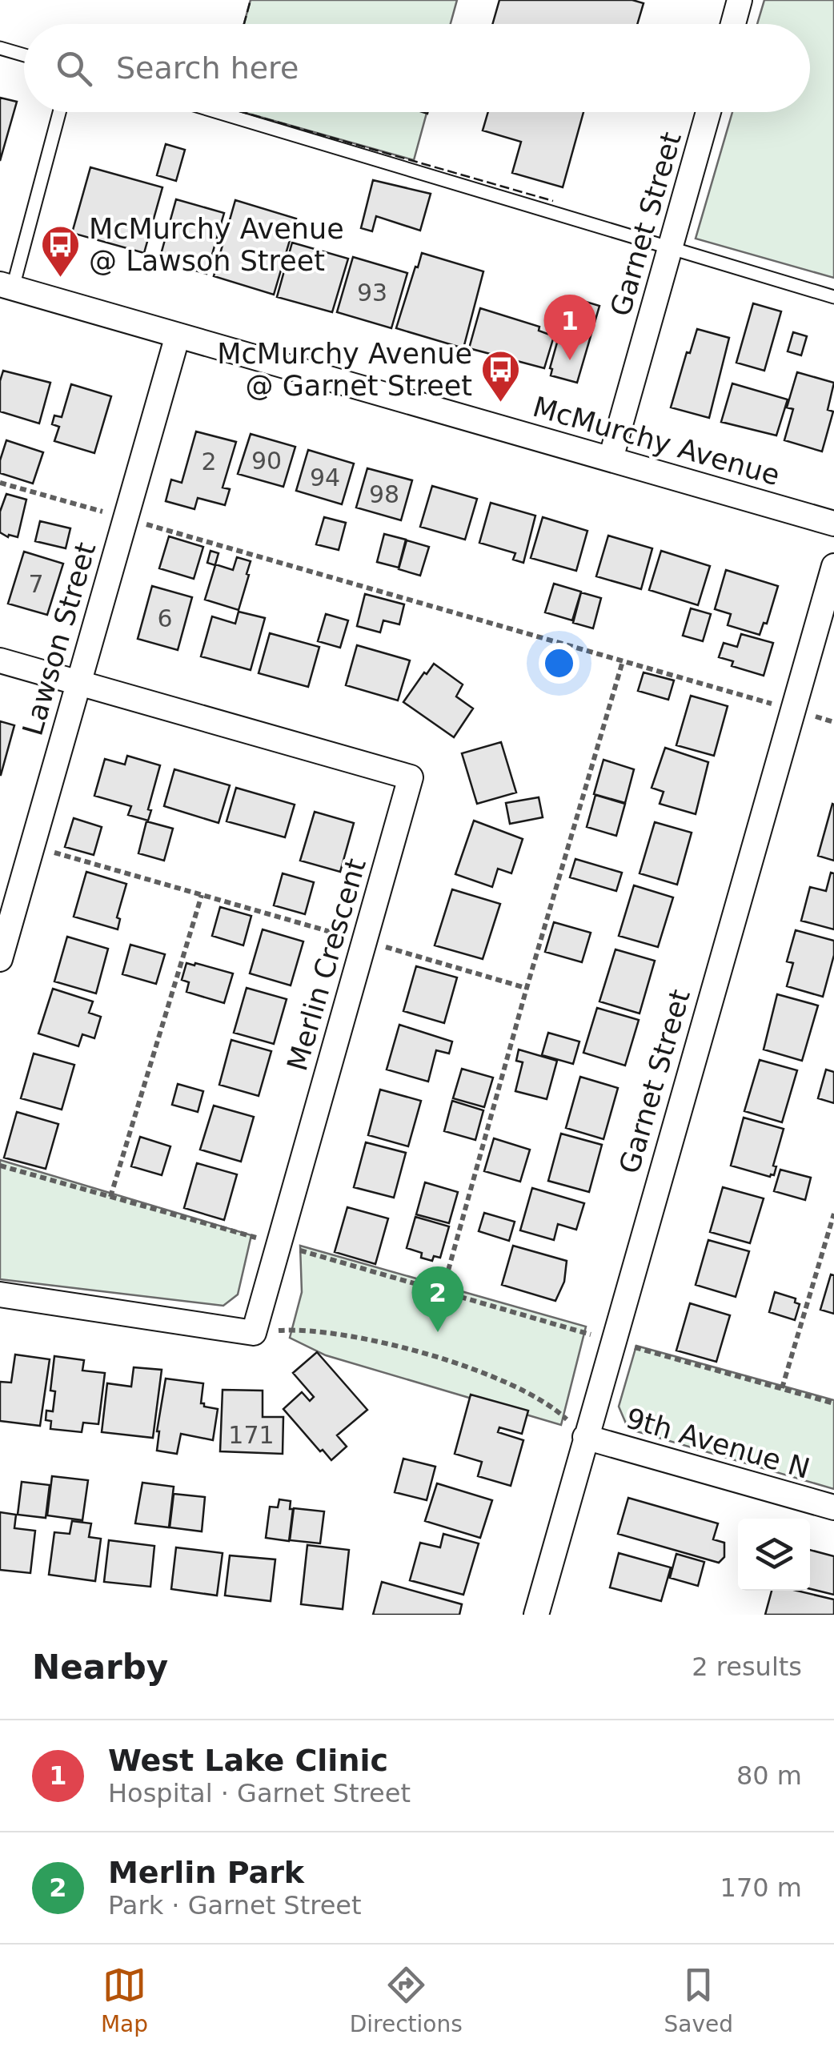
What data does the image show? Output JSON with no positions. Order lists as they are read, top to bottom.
{
  "streets": {
    "street": [
      "Garnet Street",
      "McMurchy Avenue",
      "Lawson Street",
      "Merlin Crescent",
      "9th Avenue N"
    ]
  },
  "crossings": [
    ["Garnet Street", "McMurchy Avenue"],
    ["Garnet Street", "9th Avenue N"],
    ["McMurchy Avenue", "Lawson Street"],
    ["Lawson Street", "Merlin Crescent"]
  ],
  "places": {
    "bus stop": ["McMurchy Avenue @ Lawson Street", "McMurchy Avenue @ Garnet Street"]
  },
  "house_numbers": [
    "93",
    "90",
    "2",
    "94",
    "98",
    "7",
    "6",
    "171"
  ],
  "page": {
    "search": "Search here",
    "pins": ["1", "2"],
    "heading": ["Nearby", "2 results"],
    "list": [
      {
        "mark": "1",
        "name": "West Lake Clinic",
        "note": "Hospital · Garnet Street",
        "value": "80 m"
      },
      {
        "mark": "2",
        "name": "Merlin Park",
        "note": "Park · Garnet Street",
        "value": "170 m"
      }
    ],
    "nav": ["Map", "Directions", "Saved"]
  }
}
